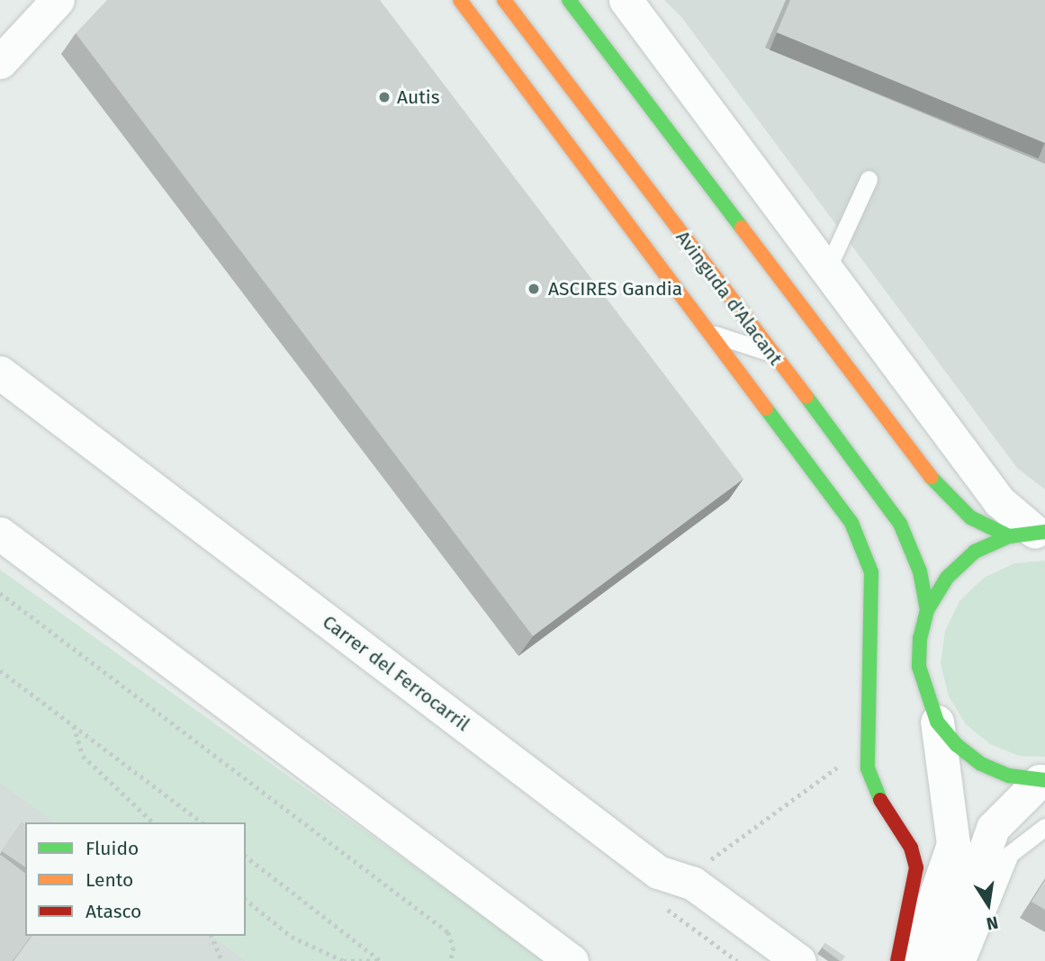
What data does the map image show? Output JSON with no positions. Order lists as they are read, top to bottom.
{
  "streets": {
    "main road": ["Avinguda d'Alacant"],
    "street": ["Carrer del Ferrocarril"]
  },
  "places": ["Autis", "ASCIRES Gandia"],
  "legend": ["Fluido", "Lento", "Atasco"],
  "north": "bottom"
}
